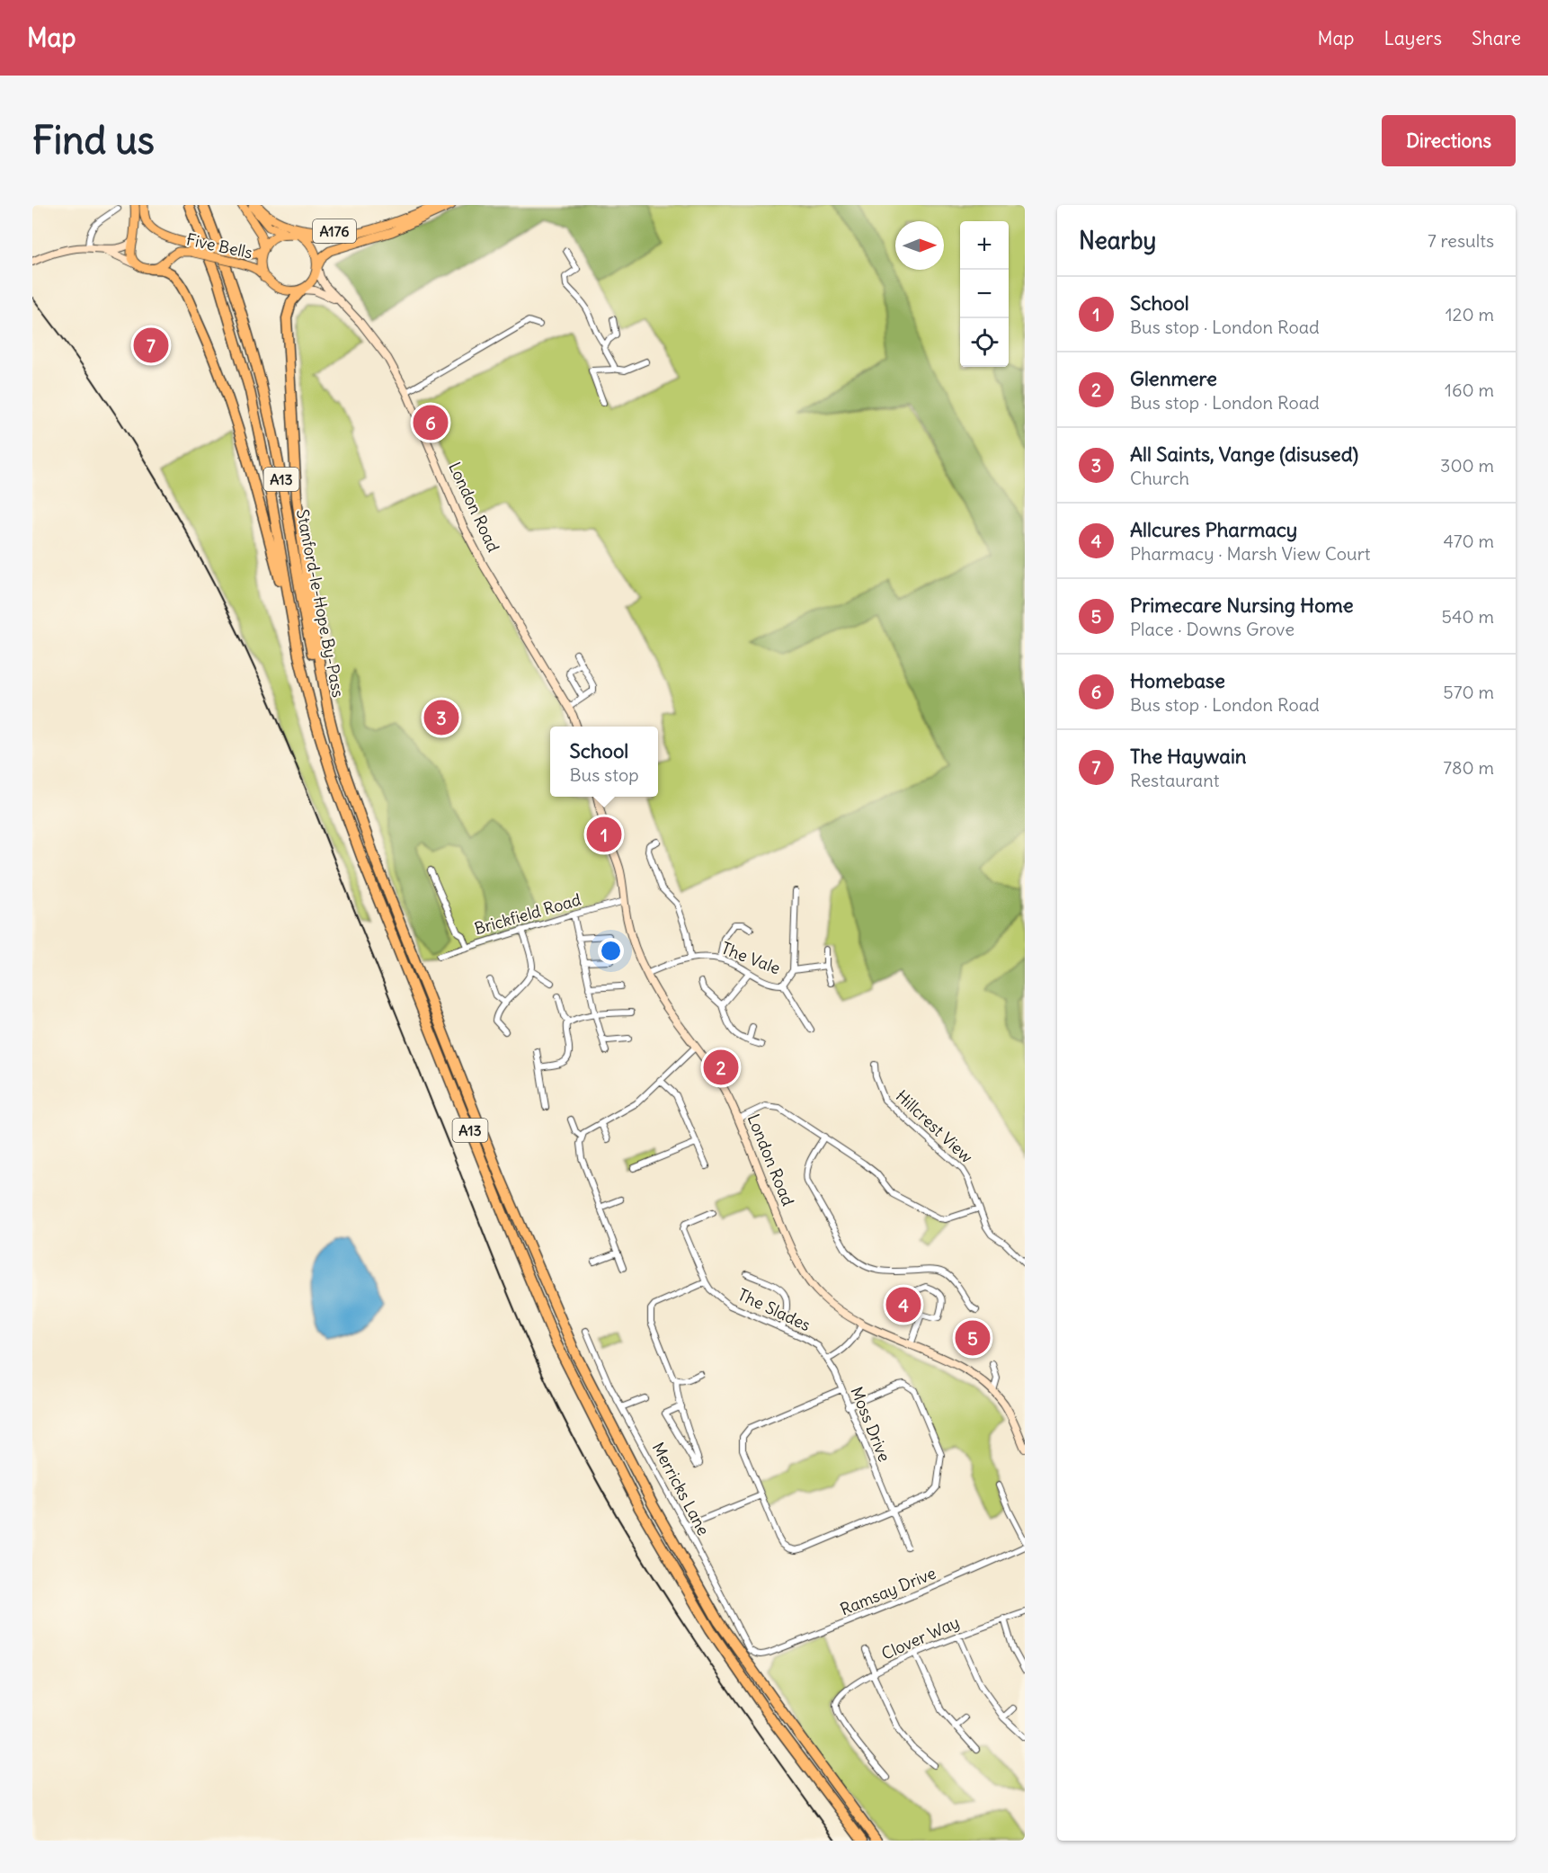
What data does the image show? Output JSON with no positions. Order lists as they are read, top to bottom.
{
  "streets": {
    "highway": ["A13", "Stanford-le-Hope By-Pass"],
    "main road": ["A176", "Five Bells", "London Road"],
    "street": [
      "Brickfield Road",
      "The Vale",
      "Hillcrest View",
      "The Slades",
      "Moss Drive",
      "Merricks Lane",
      "Ramsay Drive",
      "Clover Way"
    ]
  },
  "crossings": [
    ["A176", "Five Bells"],
    ["A176", "A13"],
    ["A176", "London Road"],
    ["Five Bells", "A13"],
    ["Five Bells", "London Road"],
    ["A13", "London Road"],
    ["A13", "Stanford-le-Hope By-Pass"],
    ["London Road", "Brickfield Road"],
    ["London Road", "The Vale"],
    ["The Slades", "Moss Drive"],
    ["Merricks Lane", "Ramsay Drive"]
  ],
  "north": "right",
  "page": {
    "header": "Map",
    "nav": ["Map", "Layers", "Share"],
    "buttons": "Directions",
    "title": "Find us",
    "heading": ["Nearby", "7 results"],
    "map_buttons": ["+", "−"],
    "list": [
      {
        "mark": "1",
        "name": "School",
        "note": "Bus stop · London Road",
        "value": "120 m"
      },
      {
        "mark": "2",
        "name": "Glenmere",
        "note": "Bus stop · London Road",
        "value": "160 m"
      },
      {
        "mark": "3",
        "name": "All Saints, Vange (disused)",
        "note": "Church",
        "value": "300 m"
      },
      {
        "mark": "4",
        "name": "Allcures Pharmacy",
        "note": "Pharmacy · Marsh View Court",
        "value": "470 m"
      },
      {
        "mark": "5",
        "name": "Primecare Nursing Home",
        "note": "Place · Downs Grove",
        "value": "540 m"
      },
      {
        "mark": "6",
        "name": "Homebase",
        "note": "Bus stop · London Road",
        "value": "570 m"
      },
      {
        "mark": "7",
        "name": "The Haywain",
        "note": "Restaurant",
        "value": "780 m"
      }
    ],
    "pins": [
      "7",
      "6",
      "3",
      "1",
      "2",
      "4",
      "5"
    ],
    "popup": ["School", "Bus stop"]
  }
}
